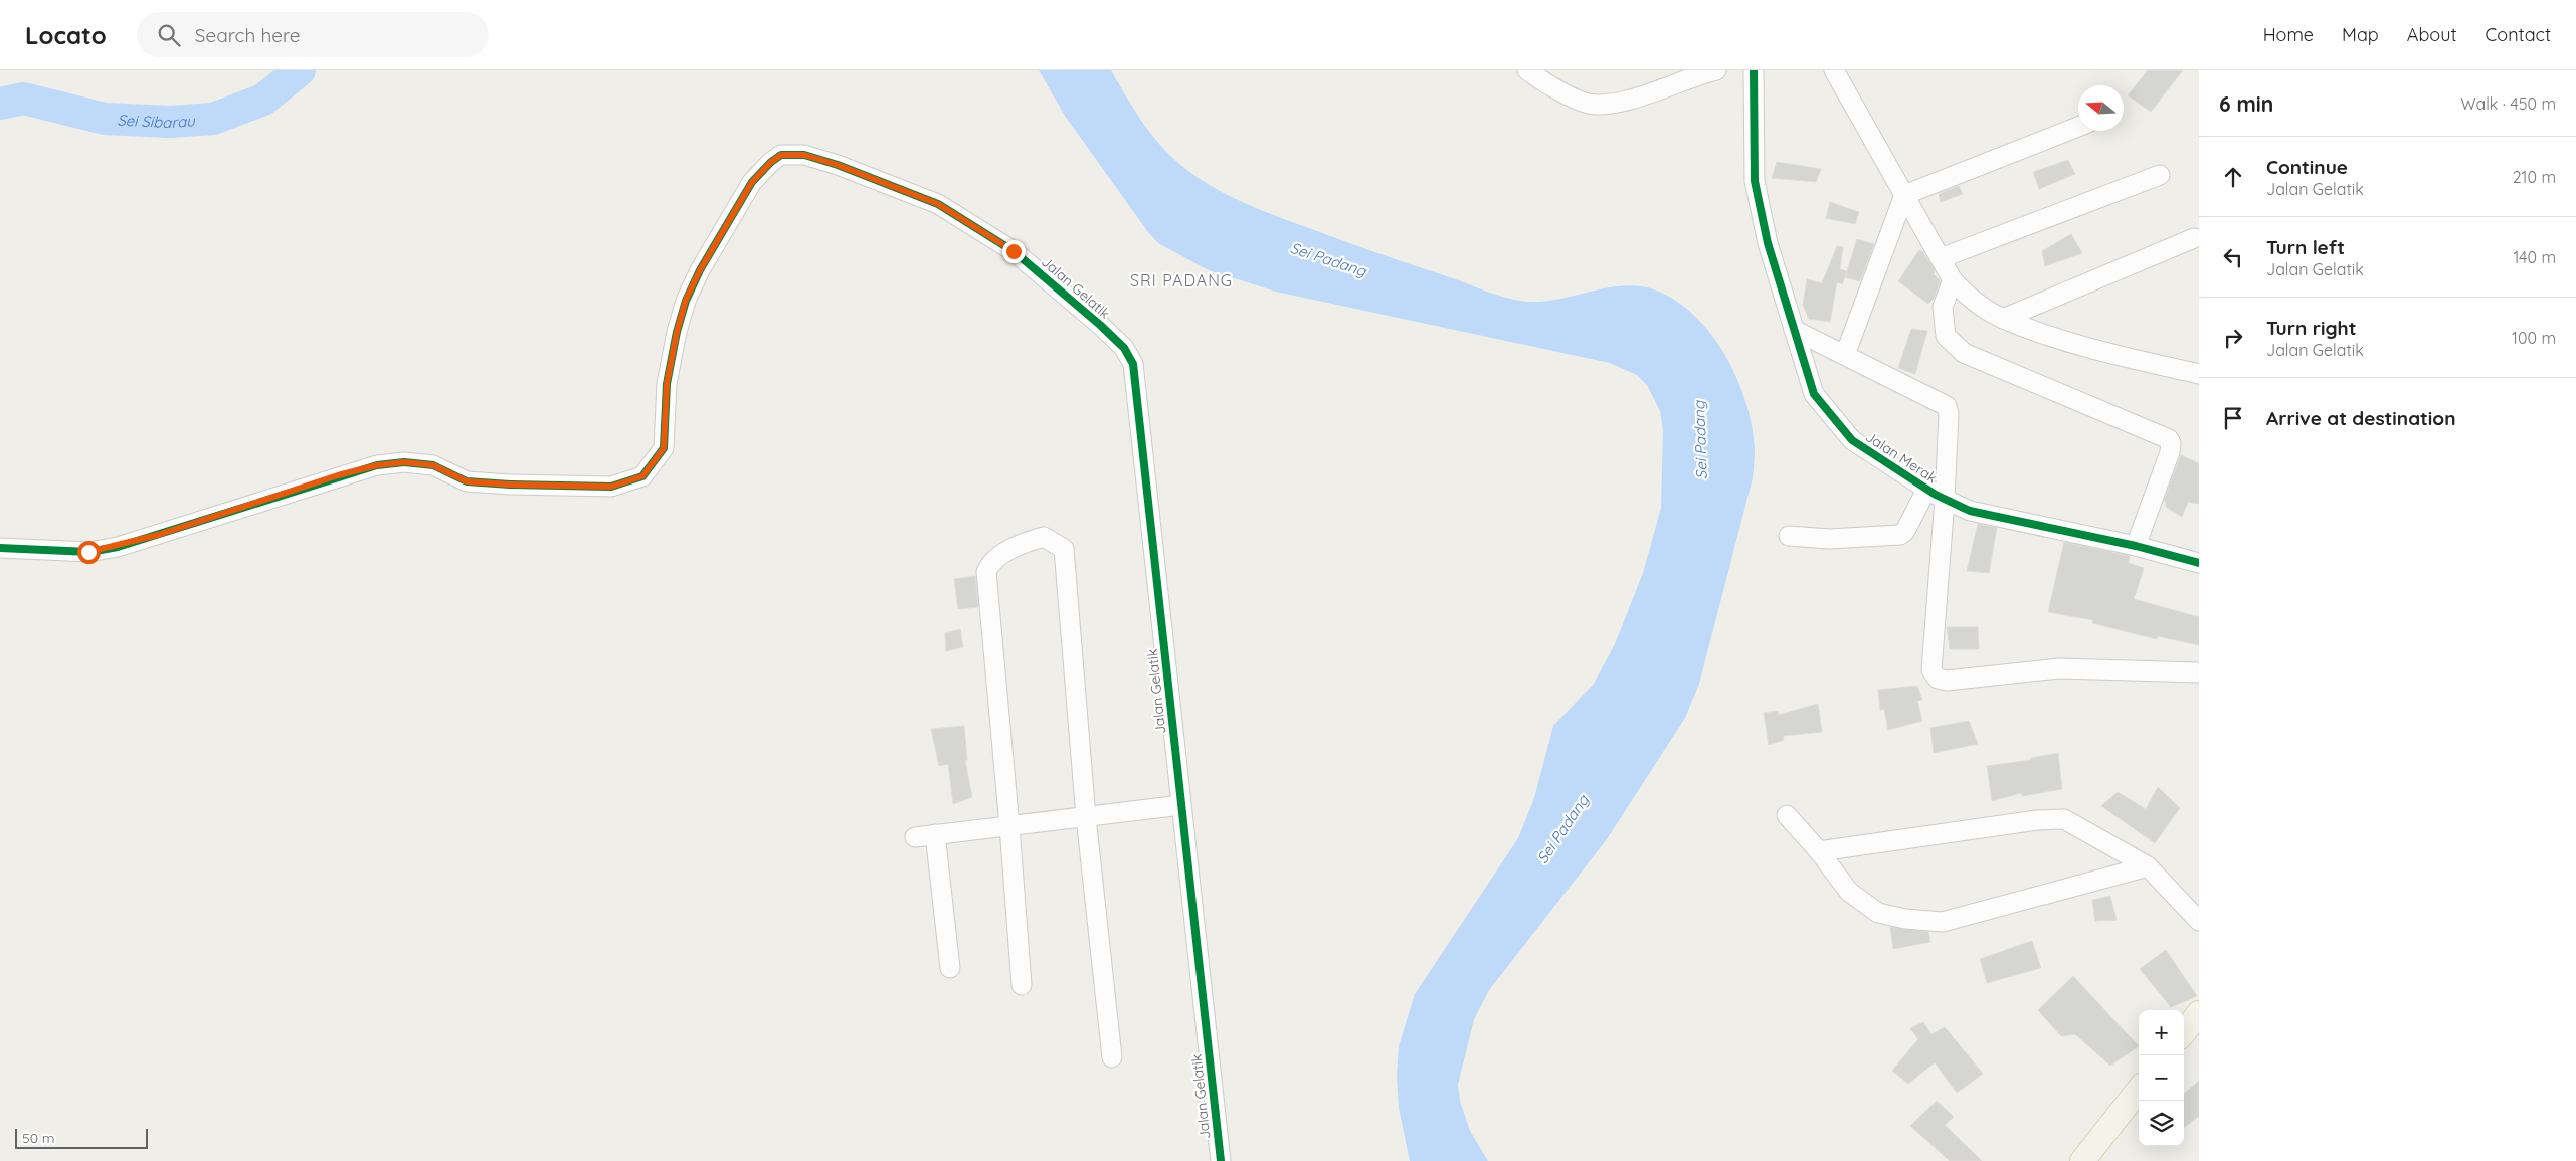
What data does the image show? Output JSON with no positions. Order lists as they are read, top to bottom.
{
  "streets": {
    "street": ["Jalan Gelatik", "Jalan Merak"]
  },
  "districts": ["SRI PADANG"],
  "water": ["Sei Sibarau", "Sei Padang"],
  "scale_bar": "50 m",
  "north": "left",
  "page": {
    "header": "Locato",
    "search": "Search here",
    "nav": [
      "Home",
      "Map",
      "About",
      "Contact"
    ],
    "heading": ["6 min", "Walk · 450 m"],
    "list": [
      ["Continue", "Jalan Gelatik", "210 m"],
      ["Turn left", "Jalan Gelatik", "140 m"],
      ["Turn right", "Jalan Gelatik", "100 m"],
      "Arrive at destination"
    ],
    "map_buttons": ["+", "−"],
    "scale": "50 m"
  }
}
